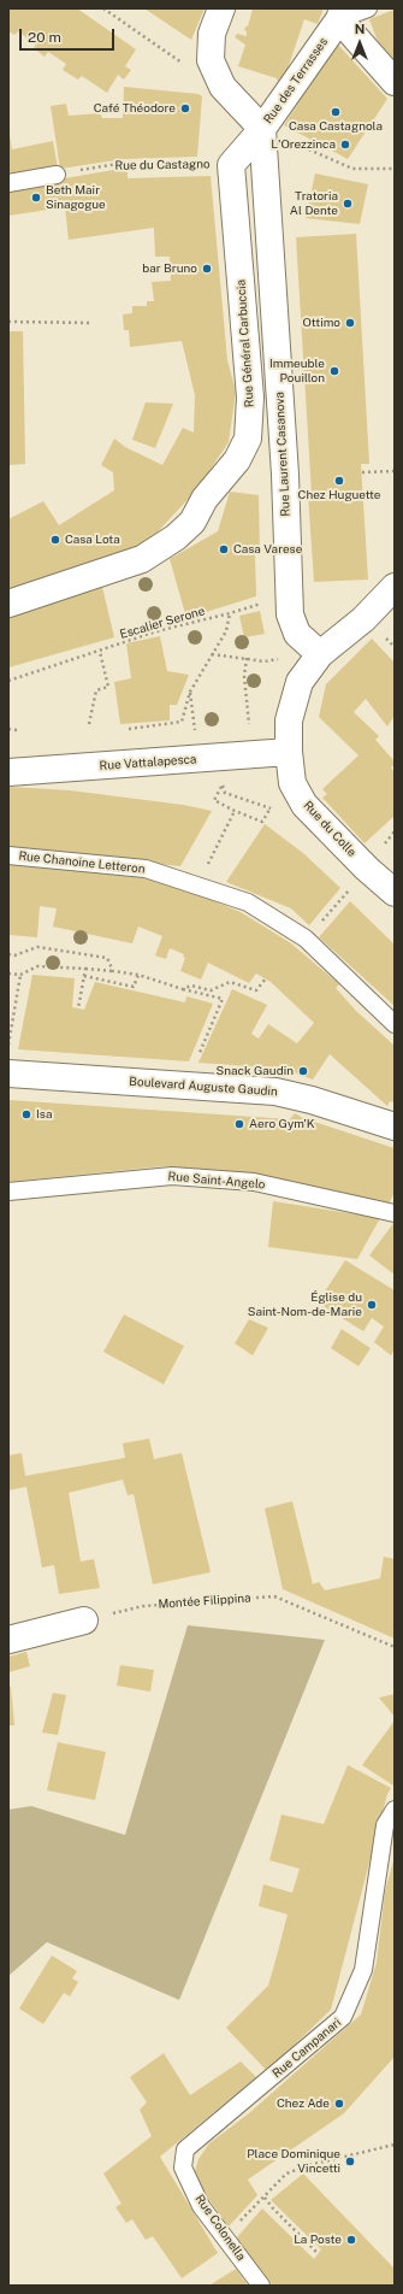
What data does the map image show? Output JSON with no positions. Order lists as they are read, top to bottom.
{
  "streets": {
    "street": [
      "Rue des Terrasses",
      "Rue Général Carbuccia",
      "Rue Laurent Casanova",
      "Rue Vattalapesca",
      "Rue du Colle",
      "Boulevard Auguste Gaudin"
    ],
    "lane": [
      "Rue Chanoine Letteron",
      "Rue Saint-Angelo",
      "Rue Campanari",
      "Rue Colonella"
    ],
    "path": ["Rue du Castagno", "Escalier Serone", "Montée Filippina"]
  },
  "crossings": [
    ["Rue des Terrasses", "Rue Laurent Casanova"],
    ["Rue du Castagno", "Rue Général Carbuccia"],
    ["Rue Laurent Casanova", "Rue du Colle"],
    ["Rue Vattalapesca", "Rue du Colle"],
    ["Rue Campanari", "Rue Colonella"]
  ],
  "places": [
    "Café Théodore",
    "Casa Castagnola",
    "L'Orezzinca",
    "Beth Mair Sinagogue",
    "Tratoria Al Dente",
    "bar Bruno",
    "Ottimo",
    "Immeuble Pouillon",
    "Chez Huguette",
    "Casa Lota",
    "Casa Varese",
    "Snack Gaudin",
    "Isa",
    "Aero Gym'K",
    "Église du Saint-Nom-de-Marie",
    "Chez Ade",
    "Place Dominique Vincetti",
    "La Poste"
  ],
  "scale_bar": "20 m",
  "north": "top"
}
